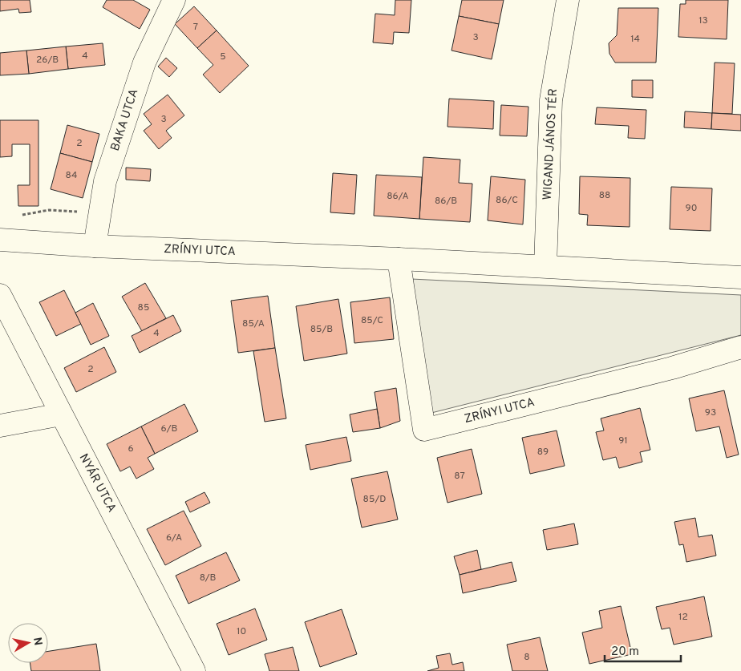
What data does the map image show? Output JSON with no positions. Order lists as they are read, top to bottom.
{
  "streets": {
    "street": [
      "BAKA UTCA",
      "WIGAND JÁNOS TÉR",
      "ZRÍNYI UTCA",
      "NYÁR UTCA"
    ]
  },
  "crossings": [
    ["BAKA UTCA", "ZRÍNYI UTCA"],
    ["WIGAND JÁNOS TÉR", "ZRÍNYI UTCA"]
  ],
  "house_numbers": [
    "13",
    "7",
    "3",
    "14",
    "4",
    "5",
    "26/B",
    "3",
    "2",
    "84",
    "88",
    "86/A",
    "86/C",
    "86/B",
    "90",
    "85",
    "85/C",
    "85/A",
    "85/B",
    "4",
    "2",
    "93",
    "6/B",
    "91",
    "6",
    "89",
    "87",
    "85/D",
    "6/A",
    "8/B",
    "12",
    "10",
    "8"
  ],
  "scale_bar": "20 m",
  "north": "right"
}
